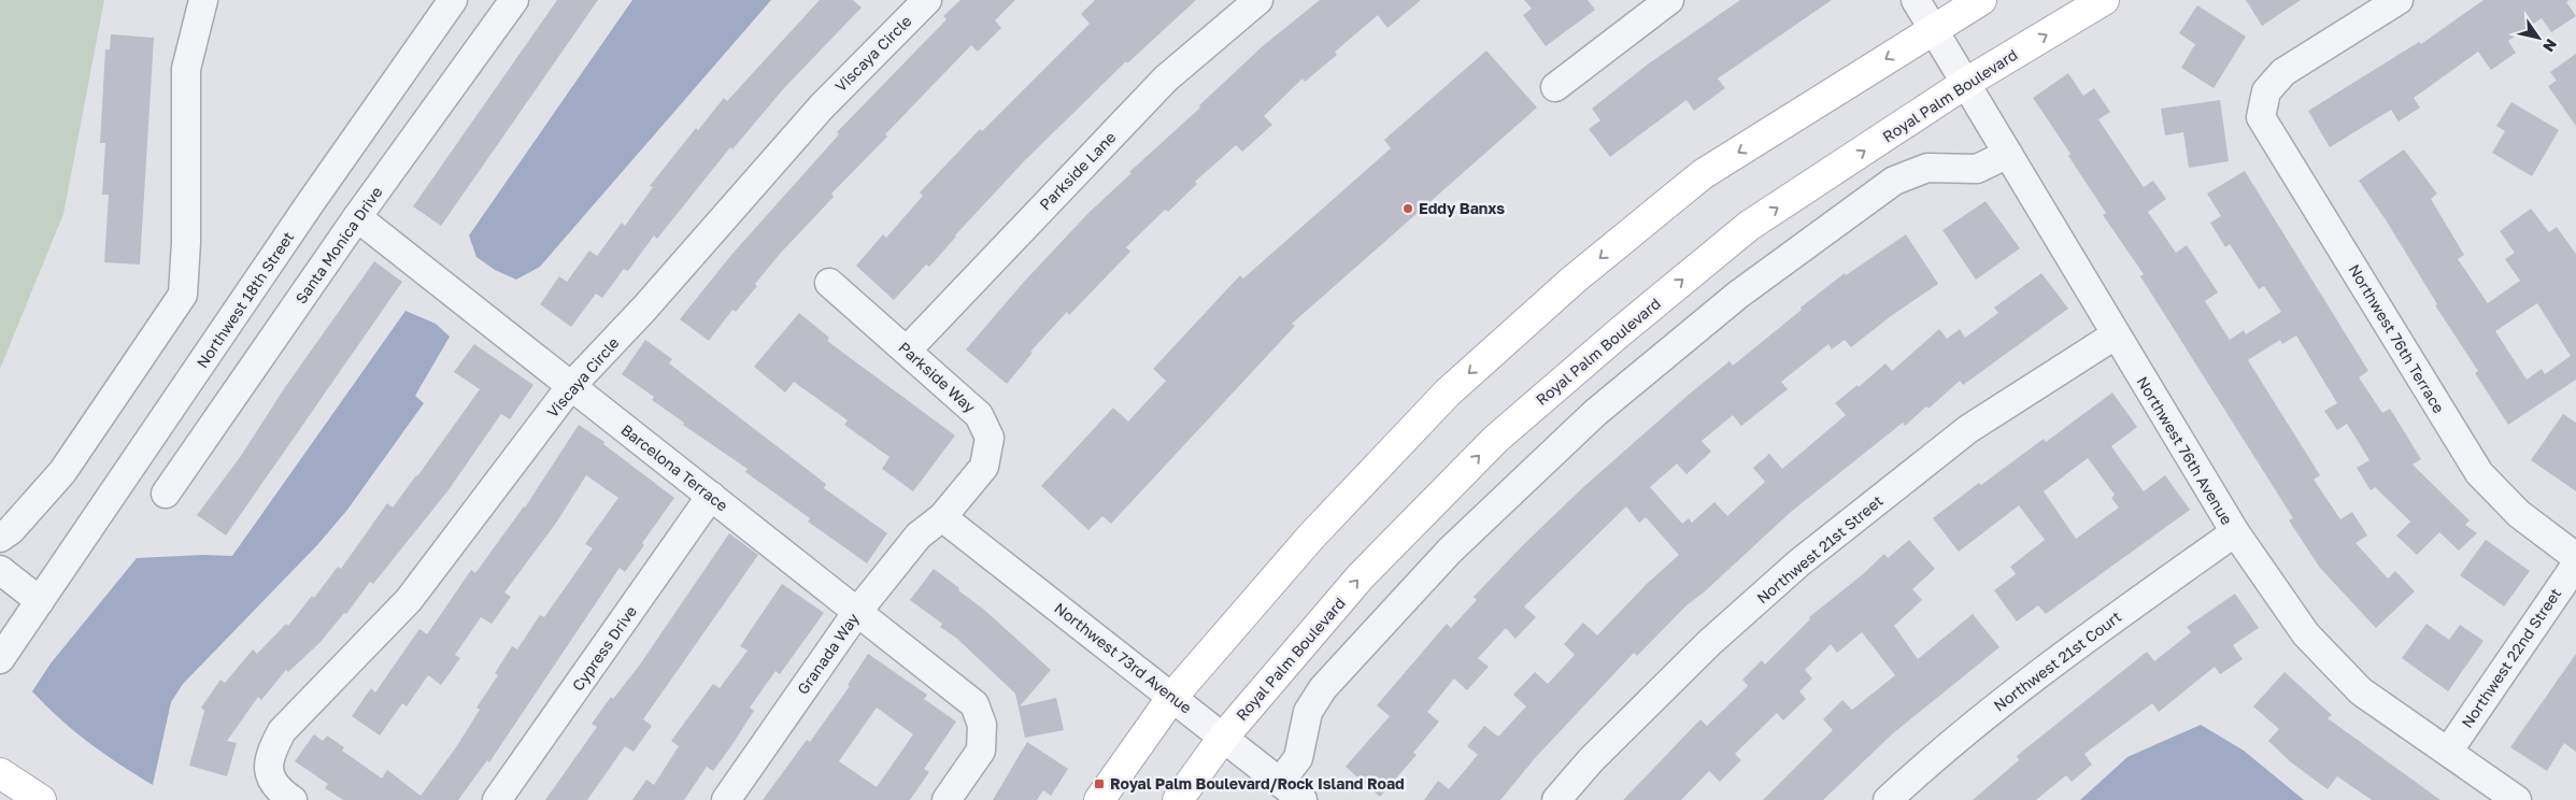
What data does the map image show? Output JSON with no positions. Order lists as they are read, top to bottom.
{
  "streets": {
    "main road": ["Royal Palm Boulevard"],
    "street": [
      "Viscaya Circle",
      "Parkside Lane",
      "Santa Monica Drive",
      "Northwest 18th Street",
      "Northwest 76th Terrace",
      "Parkside Way",
      "Northwest 76th Avenue",
      "Barcelona Terrace",
      "Northwest 21st Street",
      "Cypress Drive",
      "Granada Way",
      "Northwest 73rd Avenue",
      "Northwest 22nd Street",
      "Northwest 21st Court"
    ]
  },
  "crossings": [
    ["Viscaya Circle", "Barcelona Terrace"],
    ["Royal Palm Boulevard", "Northwest 76th Avenue"],
    ["Royal Palm Boulevard", "Northwest 73rd Avenue"],
    ["Parkside Lane", "Parkside Way"],
    ["Santa Monica Drive", "Barcelona Terrace"],
    ["Parkside Way", "Granada Way"],
    ["Parkside Way", "Northwest 73rd Avenue"],
    ["Northwest 76th Avenue", "Northwest 21st Street"],
    ["Northwest 76th Avenue", "Northwest 22nd Street"],
    ["Northwest 76th Avenue", "Northwest 21st Court"],
    ["Barcelona Terrace", "Cypress Drive"],
    ["Barcelona Terrace", "Granada Way"],
    ["Granada Way", "Northwest 73rd Avenue"]
  ],
  "places": {
    "other": ["Eddy Banxs"],
    "transit": ["Royal Palm Boulevard/Rock Island Road"]
  },
  "north": "bottom right"
}
